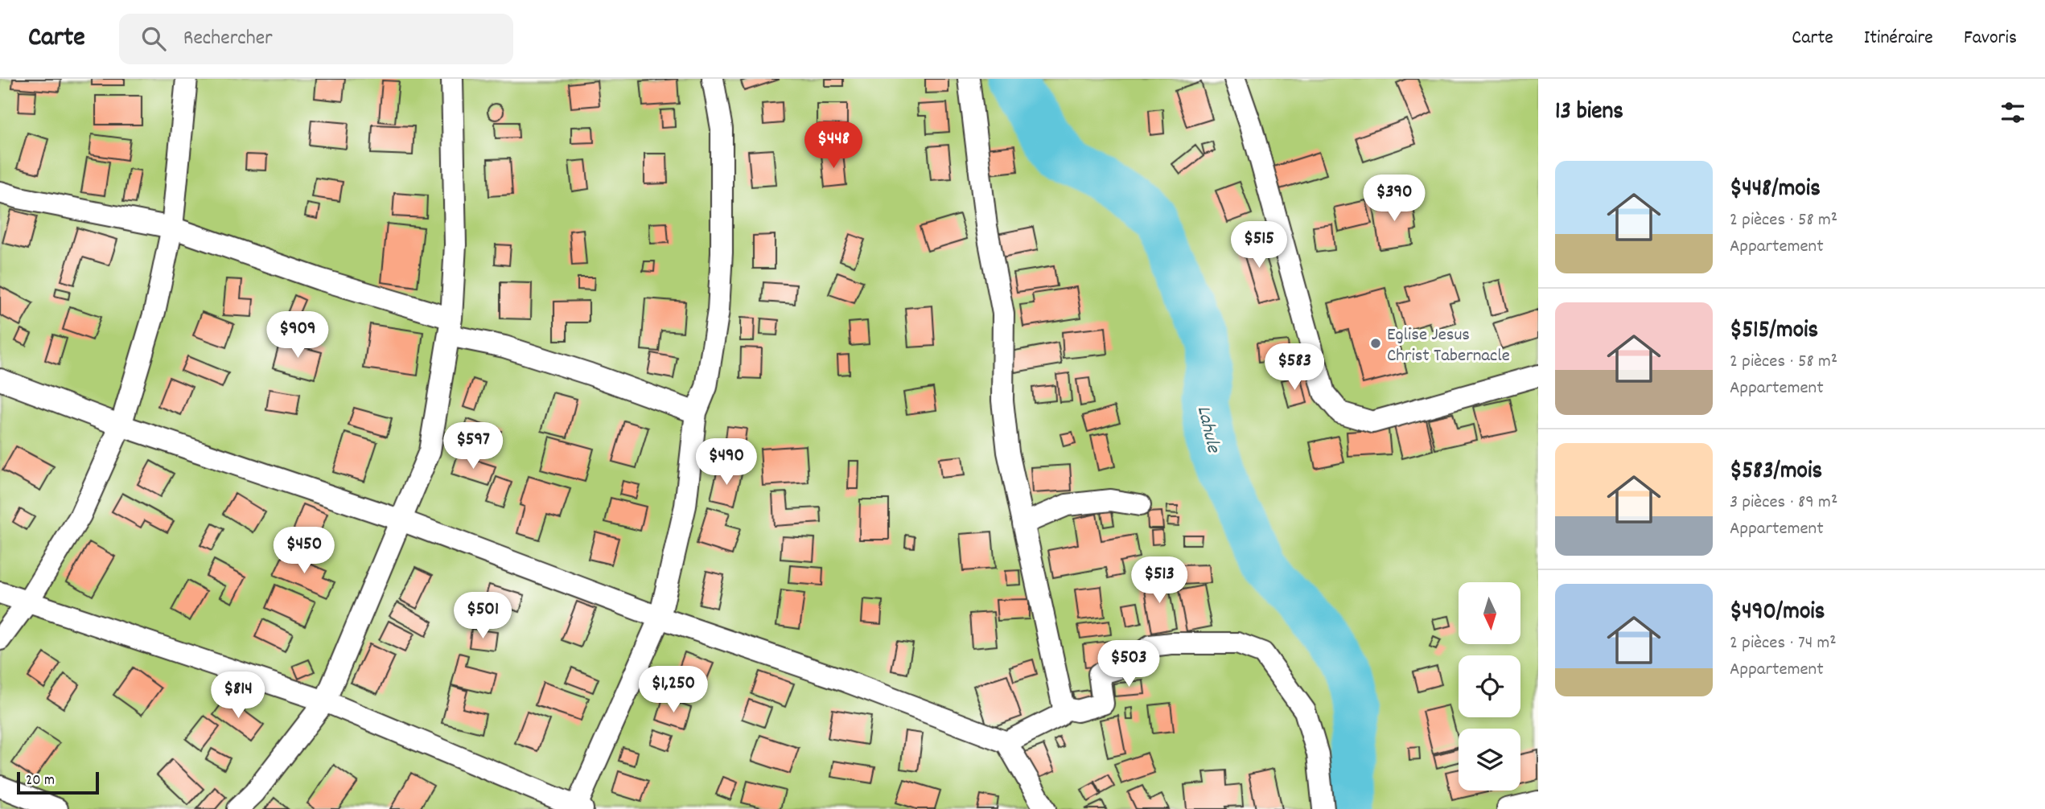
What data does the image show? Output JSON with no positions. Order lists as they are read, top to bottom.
{
  "water": ["Lahule"],
  "places": ["Eglise Jesus Christ Tabernacle"],
  "scale_bar": "20 m",
  "north": "bottom",
  "page": {
    "header": "Carte",
    "search": "Rechercher",
    "nav": ["Carte", "Itinéraire", "Favoris"],
    "heading": "13 biens",
    "price": [
      "$448",
      "$390",
      "$515",
      "$909",
      "$583",
      "$597",
      "$490",
      "$450",
      "$513",
      "$501",
      "$503",
      "$1,250",
      "$814"
    ],
    "list": [
      {
        "name": "$448/mois",
        "note": "2 pièces · 58 m² · Appartement"
      },
      {
        "name": "$515/mois",
        "note": "2 pièces · 58 m² · Appartement"
      },
      {
        "name": "$583/mois",
        "note": "3 pièces · 89 m² · Appartement"
      },
      {
        "name": "$490/mois",
        "note": "2 pièces · 74 m² · Appartement"
      }
    ],
    "scale": "20 m"
  }
}
